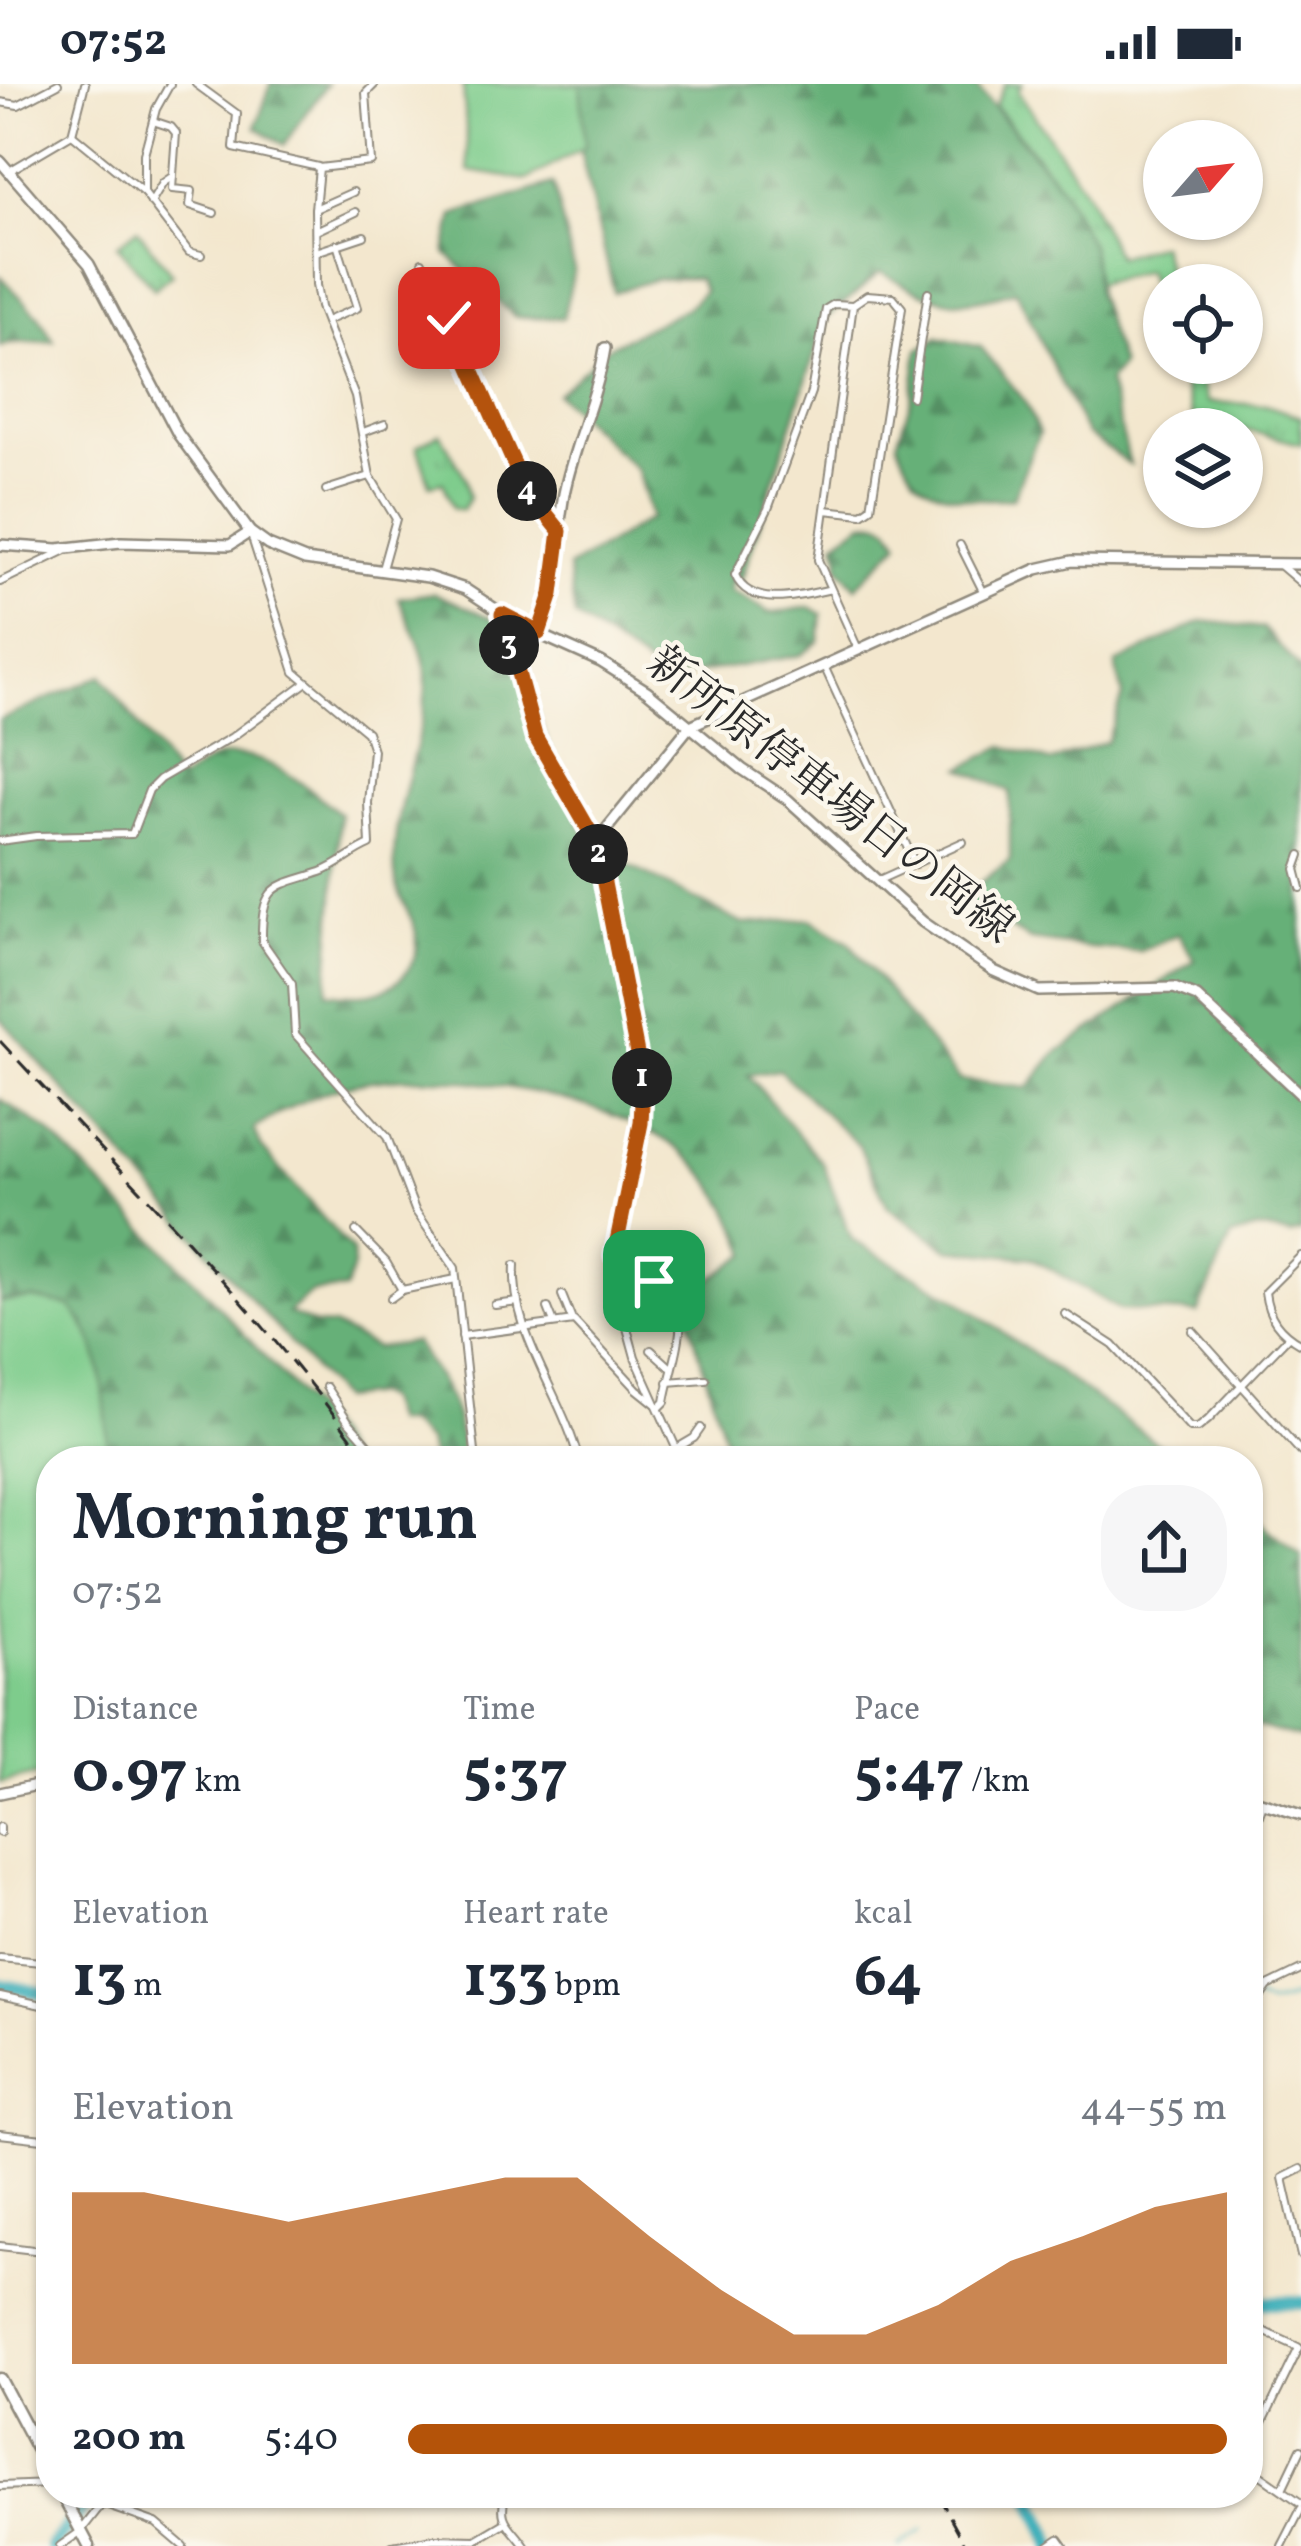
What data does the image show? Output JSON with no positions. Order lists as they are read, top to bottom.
{
  "streets": {
    "main road": ["新所原停車場日の岡線"]
  },
  "north": "top right",
  "page": {
    "status": "07:52",
    "pins": [
      "4",
      "3",
      "2",
      "1"
    ],
    "heading": ["Morning run", "07:52"],
    "stats": [
      ["Distance", "0.97 km"],
      ["Time", "5:37"],
      ["Pace", "5:47 /km"],
      ["Elevation", "13 m"],
      ["Heart rate", "133 bpm"],
      ["kcal", "64"]
    ],
    "chart": ["Elevation", "44–55 m"],
    "list": [
      {
        "name": "200 m",
        "note": "5:40"
      }
    ]
  }
}
